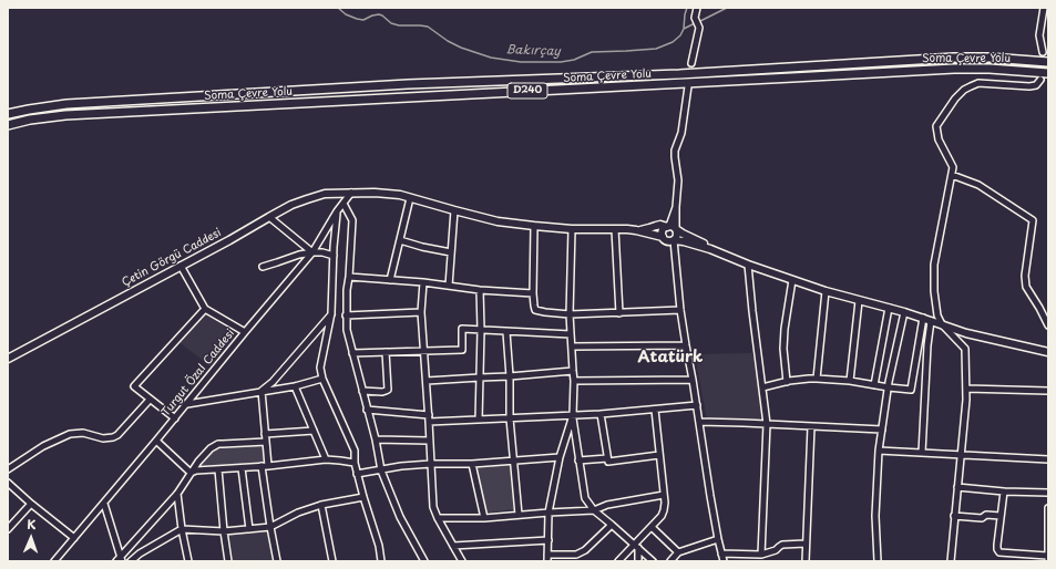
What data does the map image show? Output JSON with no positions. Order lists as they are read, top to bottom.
{
  "streets": {
    "highway": ["Soma Çevre Yolu", "D240"],
    "main road": ["Çetin Görgü Caddesi"],
    "street": ["Turgut Özal Caddesi"]
  },
  "crossings": [
    ["Çetin Görgü Caddesi", "Turgut Özal Caddesi"]
  ],
  "districts": ["Atatürk"],
  "water": ["Bakırçay"],
  "north": "top"
}
